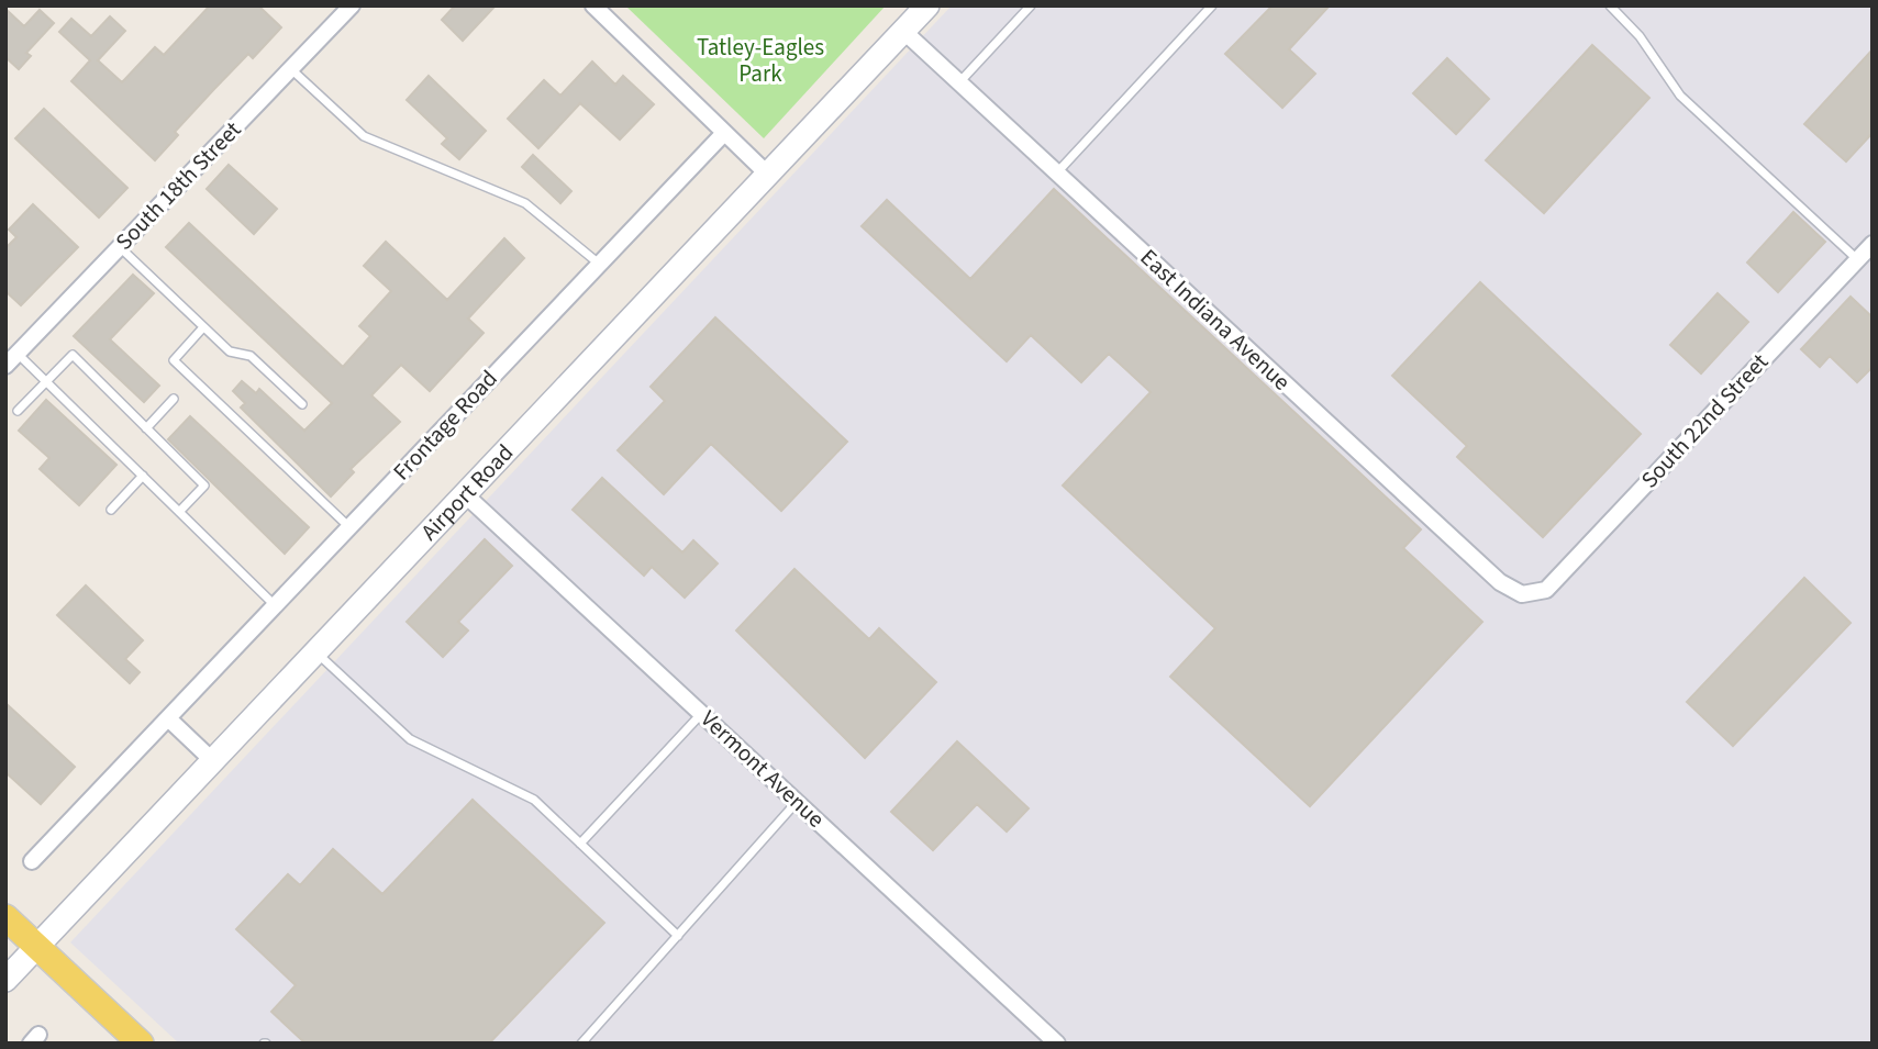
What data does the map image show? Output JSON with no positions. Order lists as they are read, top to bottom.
{
  "streets": {
    "main road": ["Airport Road"],
    "street": [
      "South 18th Street",
      "East Indiana Avenue",
      "South 22nd Street",
      "Frontage Road",
      "Vermont Avenue"
    ]
  },
  "crossings": [
    ["East Indiana Avenue", "South 22nd Street"],
    ["East Indiana Avenue", "Airport Road"],
    ["Airport Road", "Vermont Avenue"]
  ],
  "parks": ["Tatley-Eagles Park"]
}
